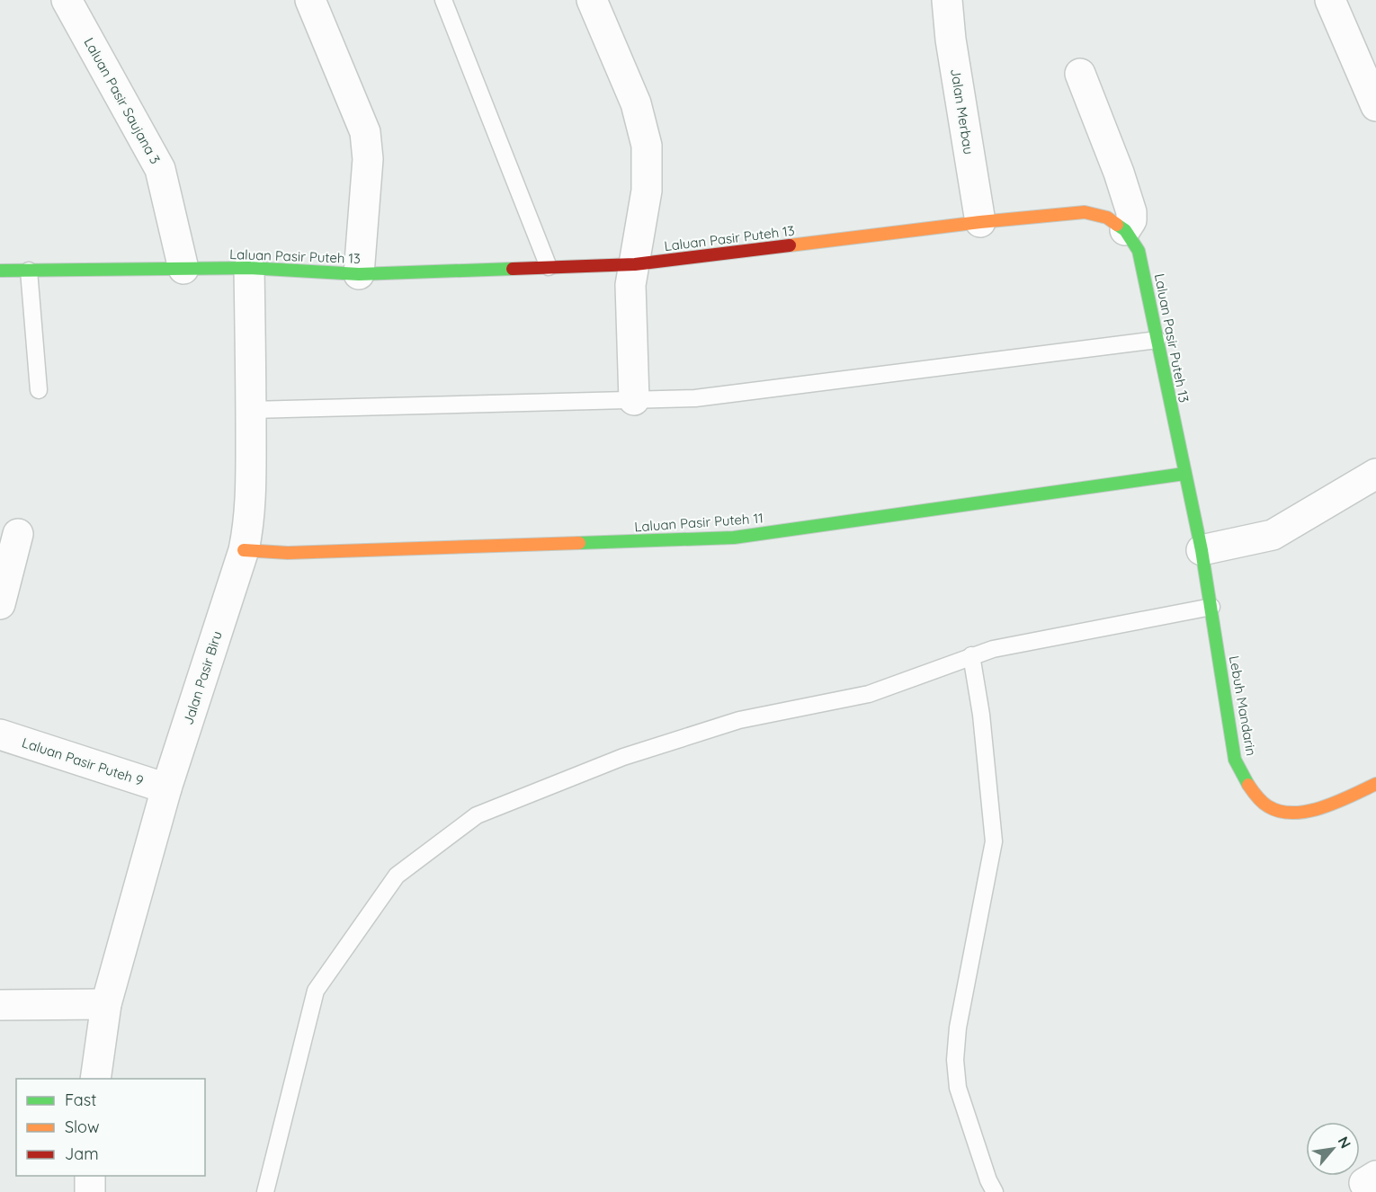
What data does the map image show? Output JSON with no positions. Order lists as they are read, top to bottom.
{
  "streets": {
    "street": [
      "Laluan Pasir Saujana 3",
      "Jalan Merbau",
      "Laluan Pasir Puteh 13",
      "Laluan Pasir Puteh 11",
      "Jalan Pasir Biru",
      "Lebuh Mandarin",
      "Laluan Pasir Puteh 9"
    ]
  },
  "crossings": [
    ["Laluan Pasir Saujana 3", "Laluan Pasir Puteh 13"],
    ["Jalan Merbau", "Laluan Pasir Puteh 13"],
    ["Laluan Pasir Puteh 13", "Laluan Pasir Puteh 11"],
    ["Laluan Pasir Puteh 13", "Jalan Pasir Biru"],
    ["Laluan Pasir Puteh 13", "Lebuh Mandarin"],
    ["Laluan Pasir Puteh 11", "Jalan Pasir Biru"],
    ["Jalan Pasir Biru", "Laluan Pasir Puteh 9"]
  ],
  "legend": ["Fast", "Slow", "Jam"],
  "north": "top right"
}
